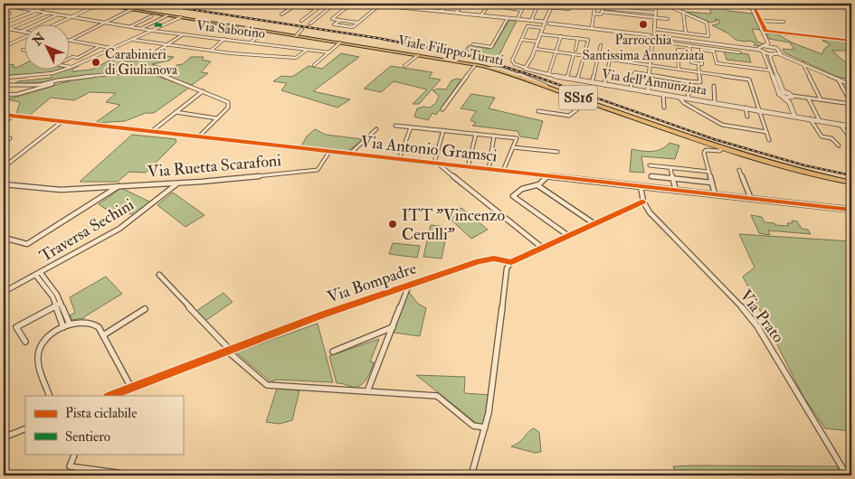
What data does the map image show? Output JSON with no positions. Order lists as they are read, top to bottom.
{
  "streets": {
    "main road": ["Viale Filippo Turati", "SS16"],
    "street": [
      "Via Sabotino",
      "Via dell'Annunziata",
      "Via Antonio Gramsci",
      "Via Ruetta Scarafoni",
      "Traversa Sechini",
      "Via Bompadre",
      "Via Prato"
    ]
  },
  "crossings": [
    ["Viale Filippo Turati", "SS16"],
    ["Via Antonio Gramsci", "Via Ruetta Scarafoni"],
    ["Via Antonio Gramsci", "Via Prato"],
    ["Via Ruetta Scarafoni", "Traversa Sechini"]
  ],
  "places": ["Parrocchia Santissima Annunziata", "Carabinieri di Giulianova", "ITT \"Vincenzo Cerulli\""],
  "legend": ["Pista ciclabile", "Sentiero"],
  "north": "top left"
}
